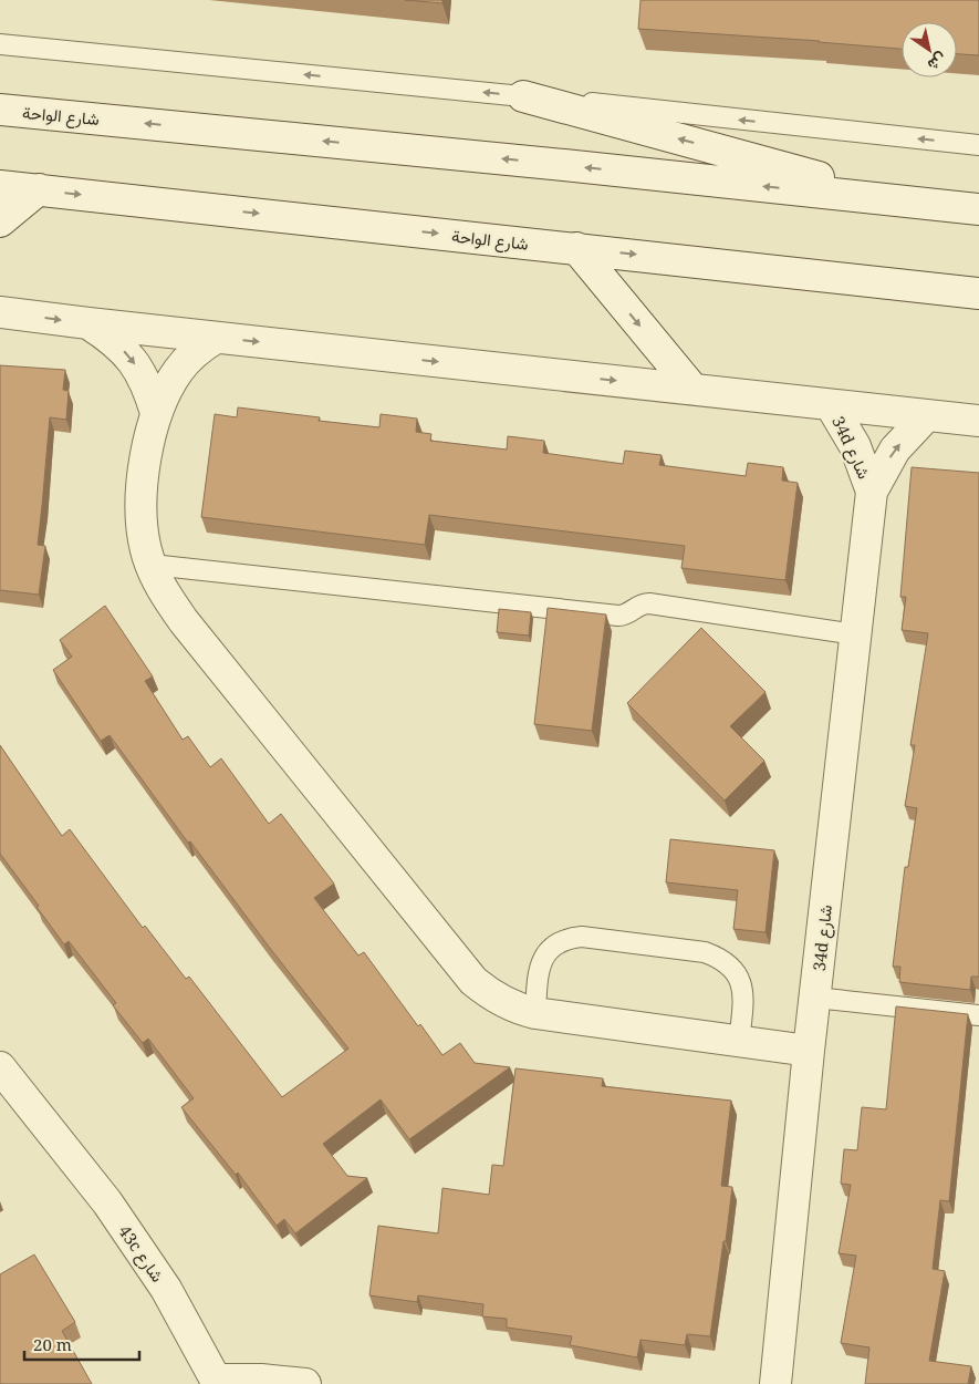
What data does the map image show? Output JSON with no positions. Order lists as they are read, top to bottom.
{
  "streets": {
    "street": ["شارع الواحة", "34d شارع", "43c شارع"]
  },
  "scale_bar": "20 m",
  "north": "bottom right"
}
